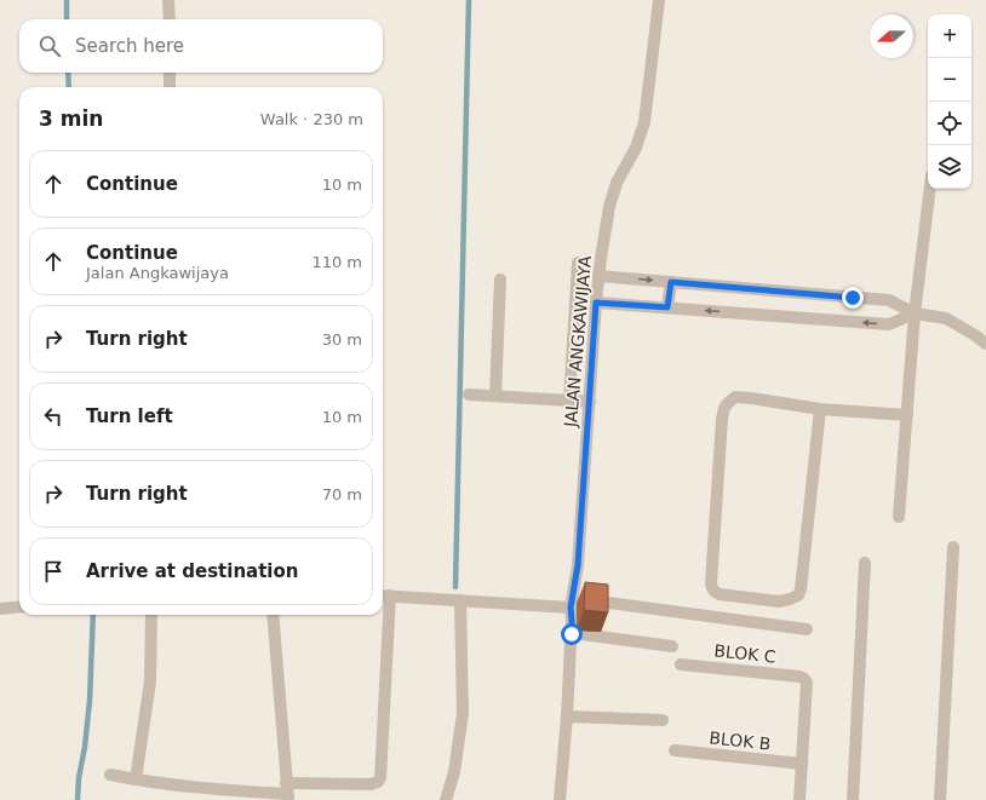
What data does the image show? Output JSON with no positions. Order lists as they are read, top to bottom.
{
  "streets": {
    "street": ["JALAN ANGKAWIJAYA", "BLOK C", "BLOK B"]
  },
  "crossings": [
    ["BLOK C", "BLOK B"]
  ],
  "north": "left",
  "page": {
    "map_buttons": ["+", "−"],
    "search": "Search here",
    "heading": ["3 min", "Walk · 230 m"],
    "list": [
      ["Continue", "10 m"],
      ["Continue", "Jalan Angkawijaya", "110 m"],
      ["Turn right", "30 m"],
      ["Turn left", "10 m"],
      ["Turn right", "70 m"],
      "Arrive at destination"
    ]
  }
}
